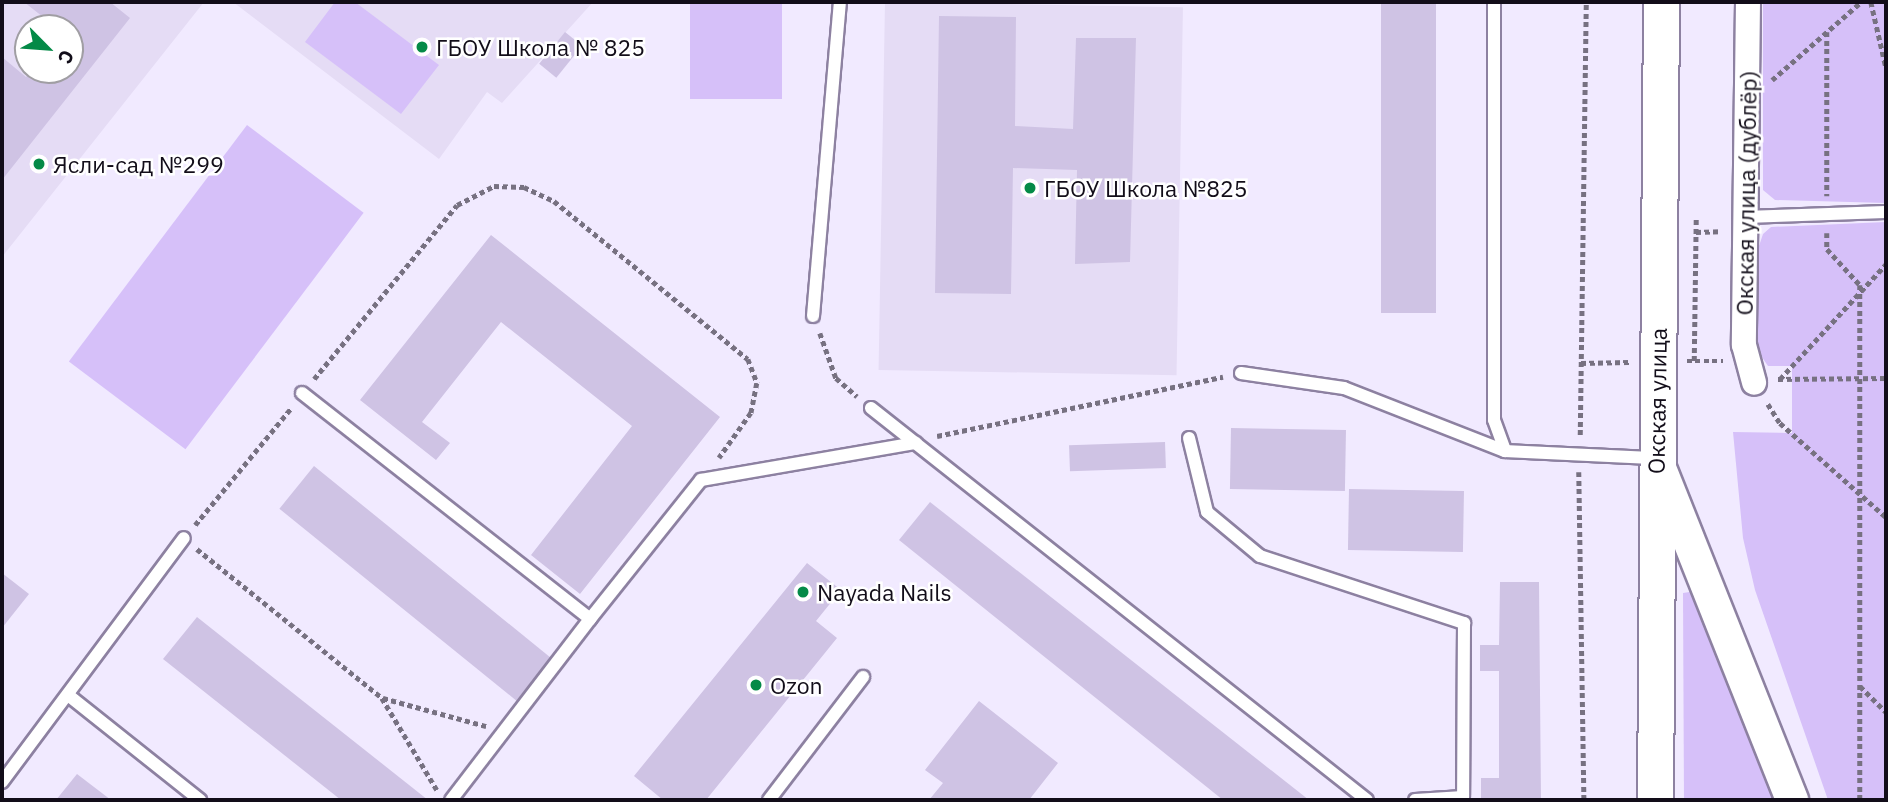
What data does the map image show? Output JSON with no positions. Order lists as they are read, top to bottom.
{
  "streets": {
    "main road": ["Окская улица"],
    "street": ["Окская улица (дублёр)"]
  },
  "places": [
    "ГБОУ Школа № 825",
    "Ясли-сад №299",
    "ГБОУ Школа №825",
    "Nayada Nails",
    "Ozon"
  ],
  "north": "bottom right"
}
